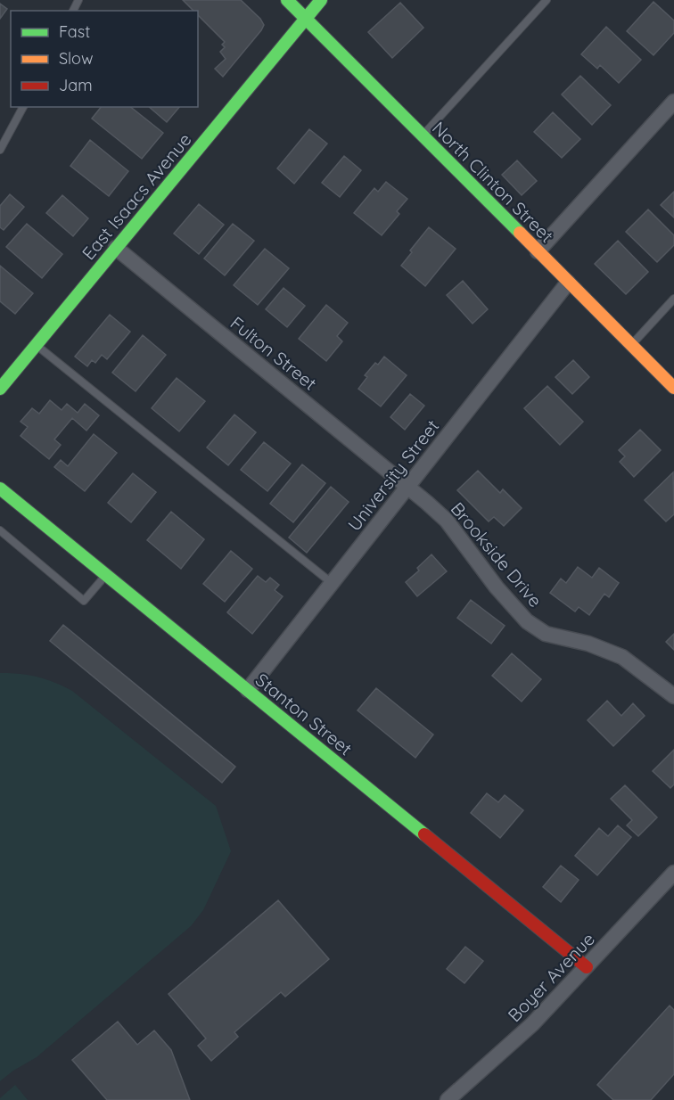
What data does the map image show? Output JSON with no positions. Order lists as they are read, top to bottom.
{
  "streets": {
    "street": [
      "North Clinton Street",
      "East Isaacs Avenue",
      "Fulton Street",
      "University Street",
      "Brookside Drive",
      "Stanton Street",
      "Boyer Avenue"
    ]
  },
  "crossings": [
    ["North Clinton Street", "East Isaacs Avenue"],
    ["North Clinton Street", "University Street"],
    ["East Isaacs Avenue", "Fulton Street"],
    ["Fulton Street", "University Street"],
    ["Fulton Street", "Brookside Drive"],
    ["University Street", "Brookside Drive"],
    ["University Street", "Stanton Street"],
    ["Stanton Street", "Boyer Avenue"]
  ],
  "legend": ["Fast", "Slow", "Jam"]
}
